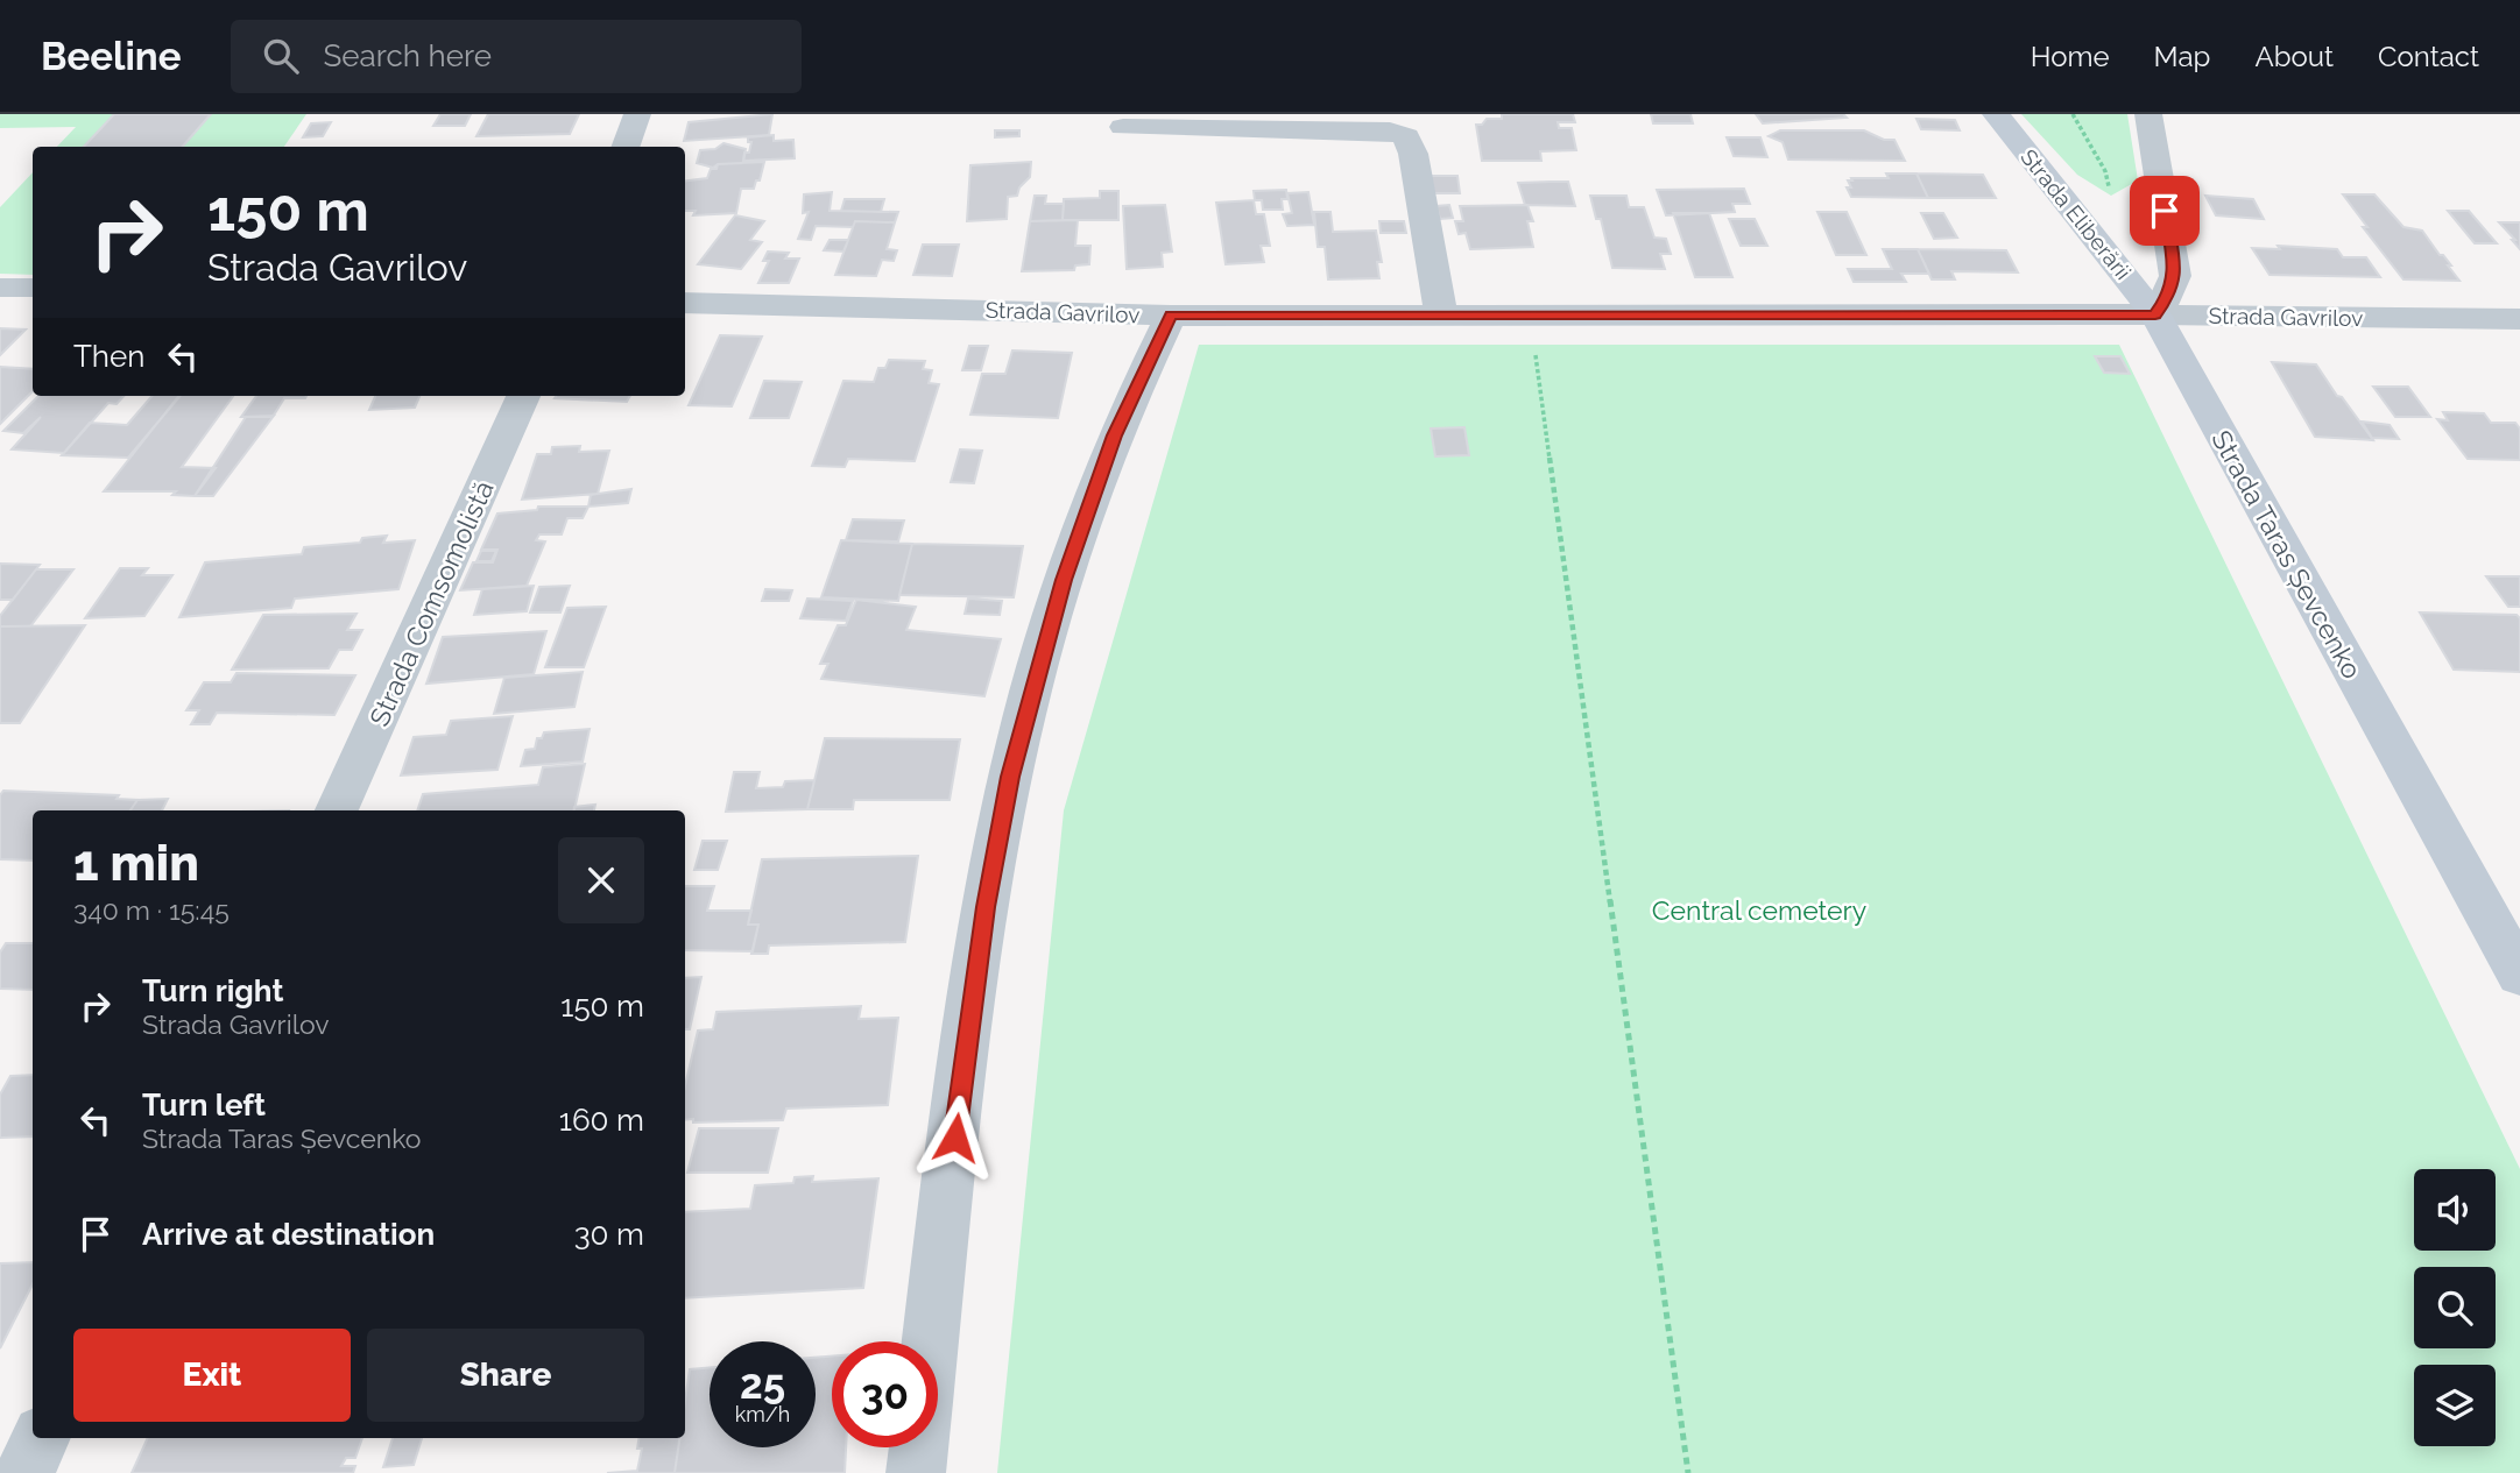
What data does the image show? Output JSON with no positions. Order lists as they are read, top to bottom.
{
  "streets": {
    "main road": ["Strada Eliberării", "Strada Taras Șevcenko"],
    "street": ["Strada Gavrilov", "Strada Comsomolistă"]
  },
  "crossings": [
    ["Strada Eliberării", "Strada Gavrilov"],
    ["Strada Eliberării", "Strada Taras Șevcenko"],
    ["Strada Gavrilov", "Strada Taras Șevcenko"]
  ],
  "parks": ["Central cemetery"],
  "page": {
    "header": "Beeline",
    "search": "Search here",
    "nav": [
      "Home",
      "Map",
      "About",
      "Contact"
    ],
    "turn": ["150 m", "Strada Gavrilov"],
    "then": "Then",
    "heading": ["1 min", "340 m · 15:45"],
    "list": [
      {
        "name": "Turn right",
        "note": "Strada Gavrilov",
        "value": "150 m"
      },
      {
        "name": "Turn left",
        "note": "Strada Taras Șevcenko",
        "value": "160 m"
      },
      {
        "name": "Arrive at destination",
        "value": "30 m"
      }
    ],
    "buttons": ["Exit", "Share"],
    "speed": "25 km/h",
    "limit": "30"
  }
}
